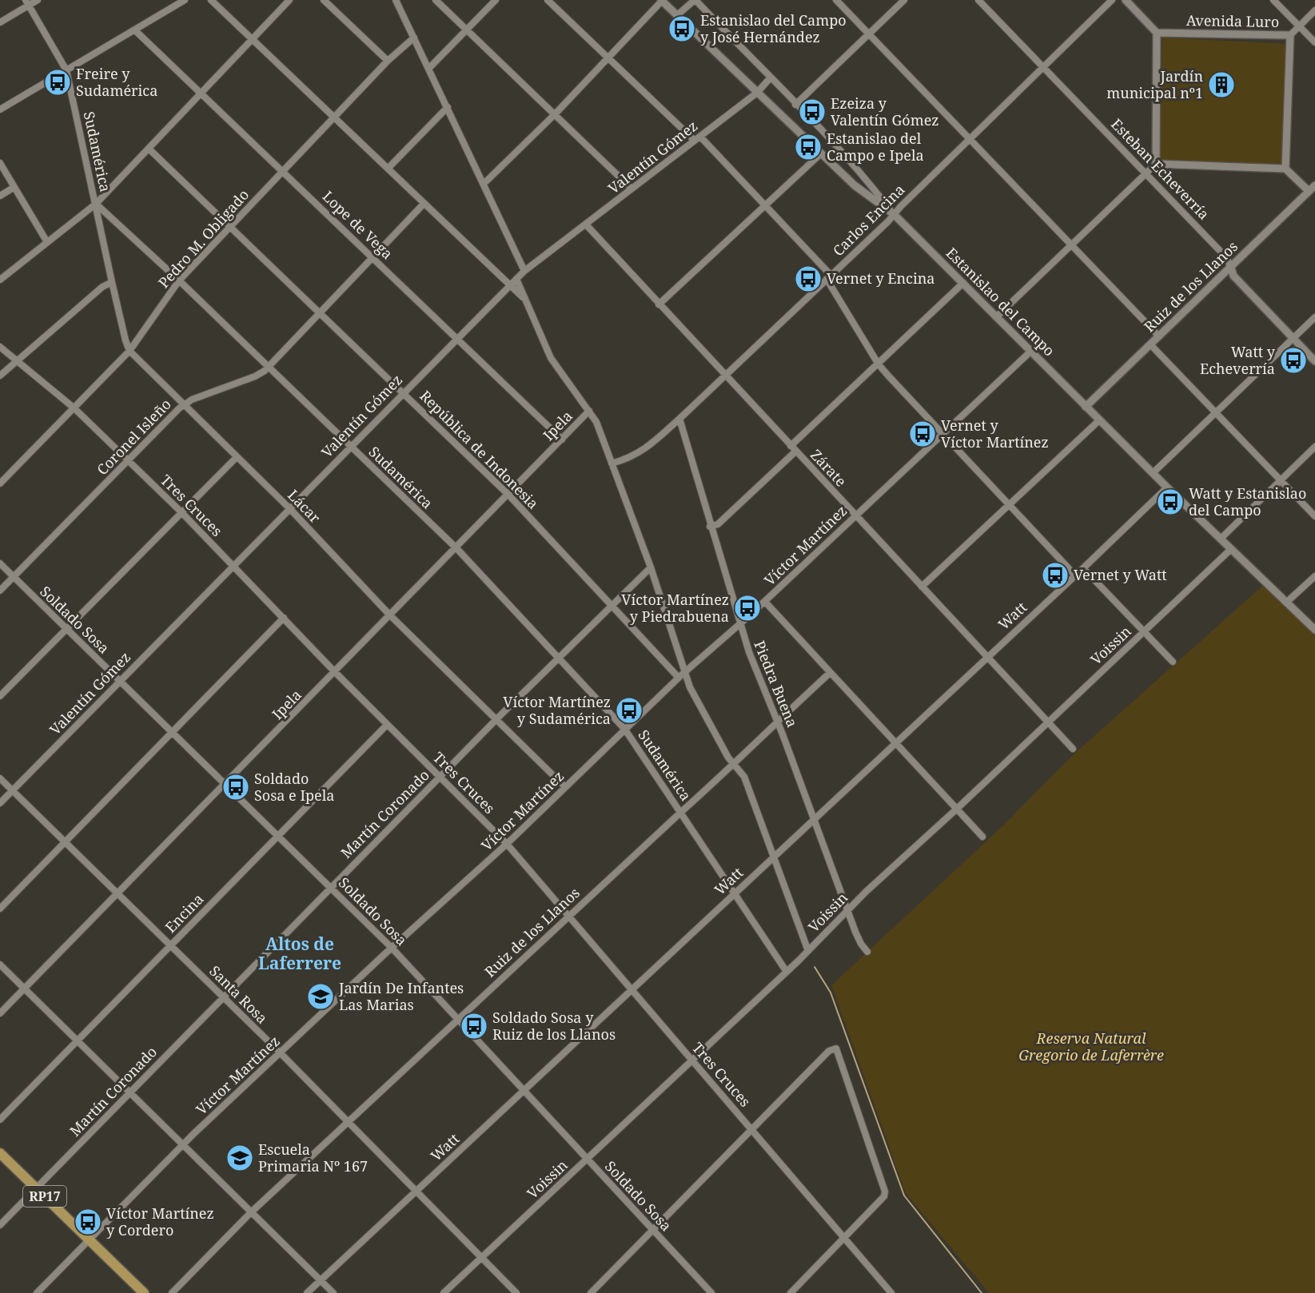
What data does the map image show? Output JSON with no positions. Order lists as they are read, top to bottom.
{
  "streets": {
    "main road": ["RP17"],
    "street": [
      "Avenida Luro",
      "Sudamérica",
      "Valentín Gómez",
      "Esteban Echeverría",
      "Carlos Encina",
      "Lope de Vega",
      "Pedro M. Obligado",
      "Ruiz de los Llanos",
      "Estanislao del Campo",
      "Ipela",
      "Coronel Isleño",
      "República de Indonesia",
      "Zárate",
      "Tres Cruces",
      "Lácar",
      "Víctor Martínez",
      "Watt",
      "Soldado Sosa",
      "Voissin",
      "Piedra Buena",
      "Martín Coronado",
      "Encina",
      "Santa Rosa"
    ]
  },
  "crossings": [
    ["Sudamérica", "Valentín Gómez"],
    ["Sudamérica", "Pedro M. Obligado"],
    ["Sudamérica", "Ruiz de los Llanos"],
    ["Sudamérica", "Ipela"],
    ["Sudamérica", "Coronel Isleño"],
    ["Sudamérica", "Lácar"],
    ["Sudamérica", "Víctor Martínez"],
    ["Sudamérica", "Watt"],
    ["Sudamérica", "Voissin"],
    ["Sudamérica", "Martín Coronado"],
    ["Valentín Gómez", "Lope de Vega"],
    ["Valentín Gómez", "Estanislao del Campo"],
    ["Valentín Gómez", "República de Indonesia"],
    ["Valentín Gómez", "Zárate"],
    ["Valentín Gómez", "Tres Cruces"],
    ["Valentín Gómez", "Lácar"],
    ["Valentín Gómez", "Soldado Sosa"],
    ["Valentín Gómez", "Santa Rosa"],
    ["Esteban Echeverría", "Carlos Encina"],
    ["Esteban Echeverría", "Ruiz de los Llanos"],
    ["Carlos Encina", "Estanislao del Campo"],
    ["Carlos Encina", "Zárate"],
    ["Carlos Encina", "Piedra Buena"],
    ["Lope de Vega", "Pedro M. Obligado"],
    ["Lope de Vega", "Ipela"],
    ["Lope de Vega", "Coronel Isleño"],
    ["Pedro M. Obligado", "República de Indonesia"],
    ["Pedro M. Obligado", "Tres Cruces"],
    ["Pedro M. Obligado", "Lácar"],
    ["Ruiz de los Llanos", "Estanislao del Campo"],
    ["Ruiz de los Llanos", "Tres Cruces"],
    ["Ruiz de los Llanos", "Soldado Sosa"],
    ["Ruiz de los Llanos", "Piedra Buena"],
    ["Ruiz de los Llanos", "Santa Rosa"],
    ["Estanislao del Campo", "Víctor Martínez"],
    ["Estanislao del Campo", "Watt"],
    ["Estanislao del Campo", "Voissin"],
    ["Ipela", "República de Indonesia"],
    ["Ipela", "Tres Cruces"],
    ["Ipela", "Lácar"],
    ["Ipela", "Soldado Sosa"],
    ["Ipela", "Santa Rosa"],
    ["Coronel Isleño", "República de Indonesia"],
    ["Coronel Isleño", "Tres Cruces"],
    ["Coronel Isleño", "Lácar"],
    ["Coronel Isleño", "Soldado Sosa"],
    ["República de Indonesia", "Víctor Martínez"],
    ["República de Indonesia", "Martín Coronado"],
    ["Zárate", "Víctor Martínez"],
    ["Zárate", "Watt"],
    ["Zárate", "Voissin"],
    ["Tres Cruces", "Víctor Martínez"],
    ["Tres Cruces", "Watt"],
    ["Tres Cruces", "Voissin"],
    ["Tres Cruces", "Martín Coronado"],
    ["Tres Cruces", "Encina"],
    ["Lácar", "Víctor Martínez"],
    ["Lácar", "Martín Coronado"],
    ["Víctor Martínez", "Soldado Sosa"],
    ["Víctor Martínez", "Piedra Buena"],
    ["Víctor Martínez", "Santa Rosa"],
    ["Víctor Martínez", "RP17"],
    ["Watt", "Soldado Sosa"],
    ["Watt", "Piedra Buena"],
    ["Watt", "Santa Rosa"],
    ["Soldado Sosa", "Voissin"],
    ["Soldado Sosa", "Martín Coronado"],
    ["Soldado Sosa", "Encina"],
    ["Voissin", "Piedra Buena"],
    ["Voissin", "Santa Rosa"],
    ["Martín Coronado", "Santa Rosa"],
    ["Martín Coronado", "RP17"],
    ["Encina", "Santa Rosa"]
  ],
  "districts": ["Altos de Laferrere"],
  "parks": ["Reserva Natural Gregorio de Laferrère"],
  "places": {
    "bus stop": [
      "Estanislao del Campo y José Hernández",
      "Freire y Sudamérica",
      "Ezeiza y Valentín Gómez",
      "Estanislao del Campo e Ipela",
      "Vernet y Encina",
      "Watt y Echeverría",
      "Vernet y Víctor Martínez",
      "Watt y Estanislao del Campo",
      "Vernet y Watt",
      "Víctor Martínez y Piedrabuena",
      "Víctor Martínez y Sudamérica",
      "Soldado Sosa e Ipela",
      "Soldado Sosa y Ruiz de los Llanos",
      "Víctor Martínez y Cordero"
    ],
    "building": ["Jardín municipal nº1"],
    "school or university": ["Jardín De Infantes Las Marias", "Escuela Primaria Nº 167"]
  }
}
